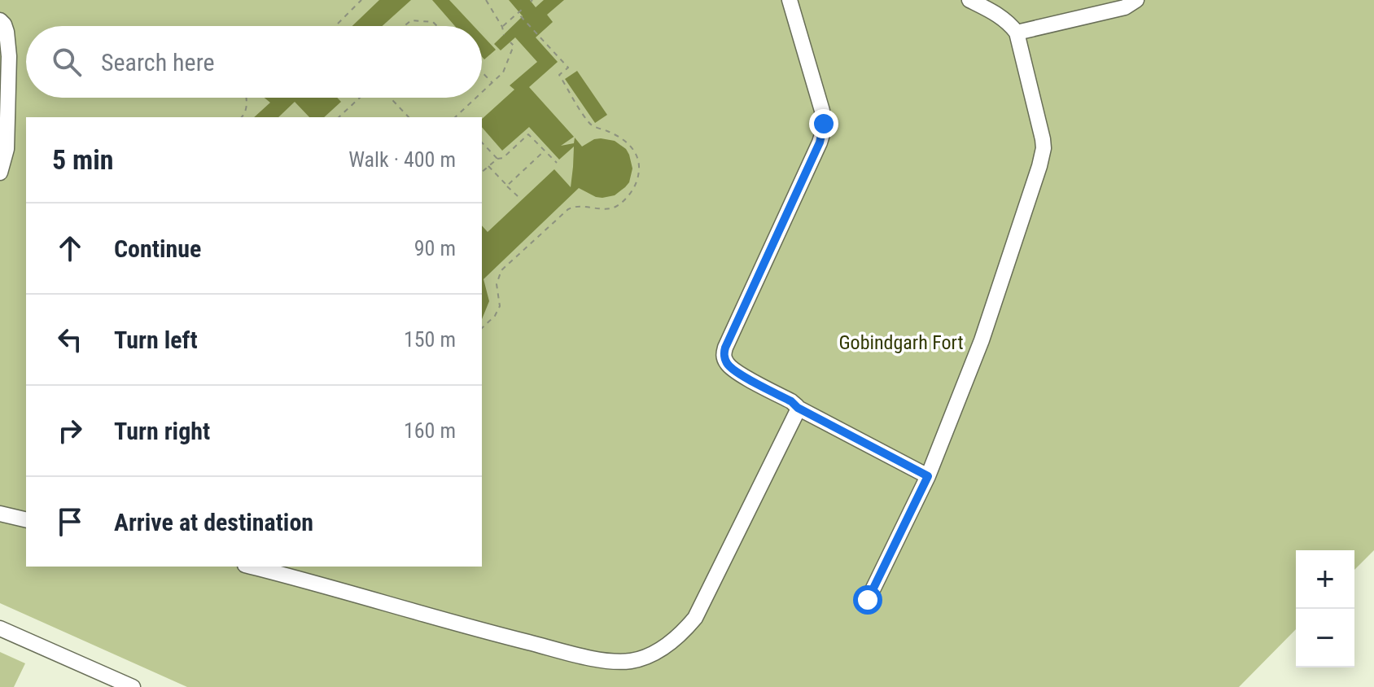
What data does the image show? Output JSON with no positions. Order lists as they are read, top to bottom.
{
  "parks": ["Gobindgarh Fort"],
  "page": {
    "search": "Search here",
    "heading": ["5 min", "Walk · 400 m"],
    "list": [
      ["Continue", "90 m"],
      ["Turn left", "150 m"],
      ["Turn right", "160 m"],
      "Arrive at destination"
    ],
    "map_buttons": ["+", "−"]
  }
}
